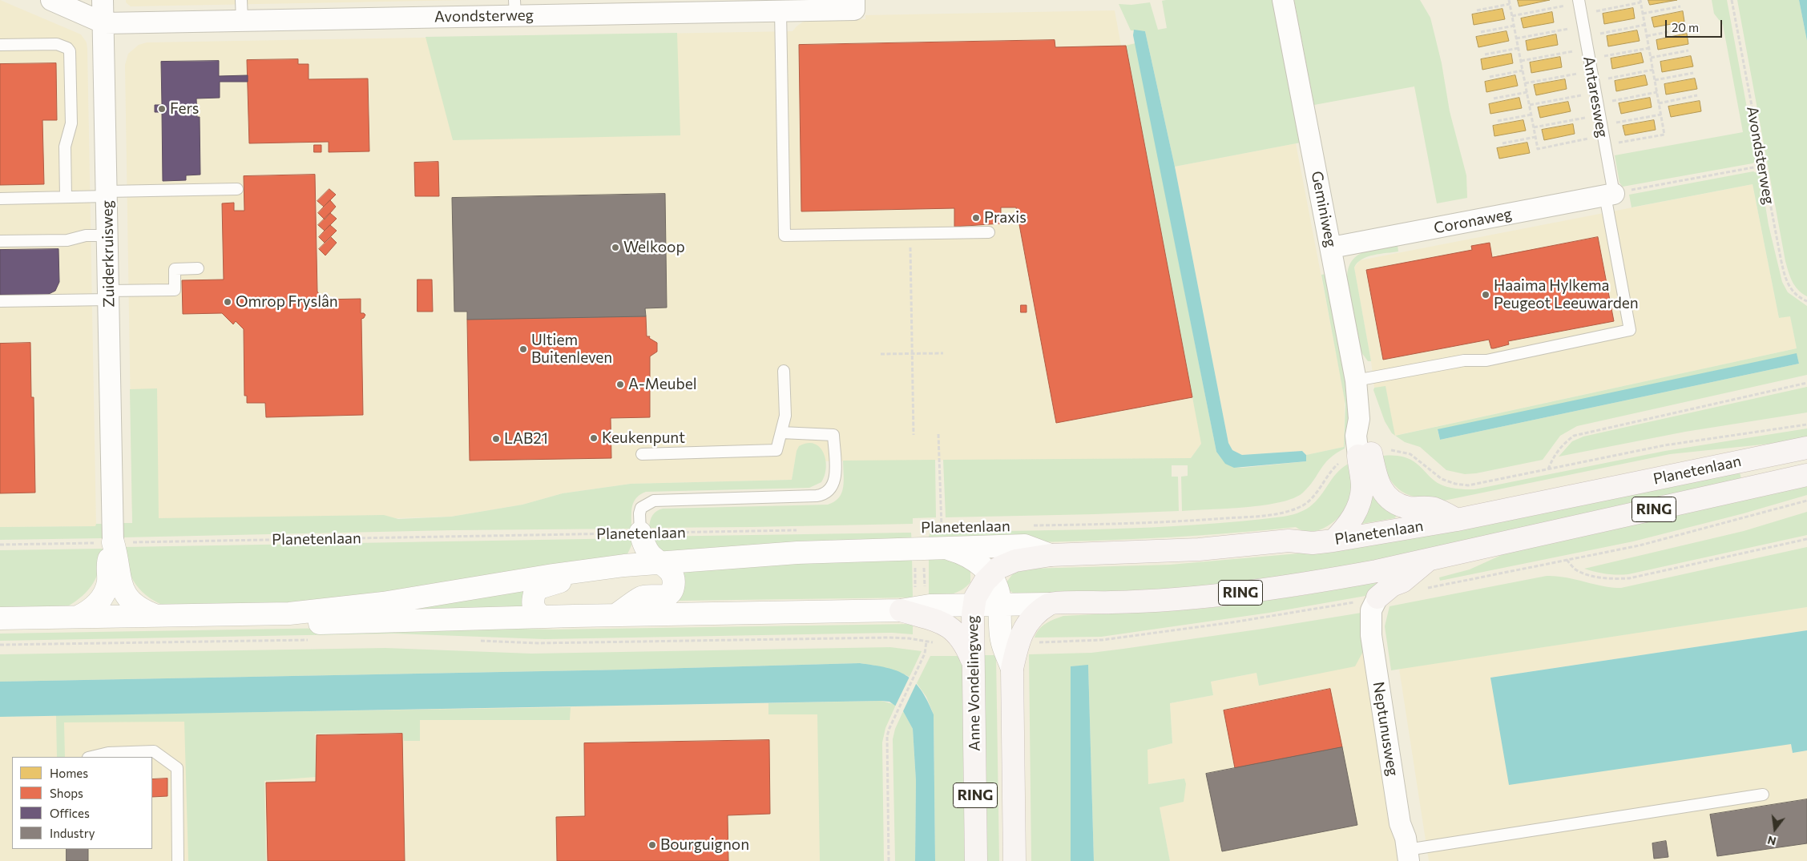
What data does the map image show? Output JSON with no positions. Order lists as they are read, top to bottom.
{
  "streets": {
    "main road": ["Planetenlaan", "RING", "Anne Vondelingweg"],
    "street": [
      "Avondsterweg",
      "Geminiweg",
      "Coronaweg",
      "Zuiderkruisweg",
      "Neptunusweg"
    ],
    "lane": ["Antaresweg"]
  },
  "crossings": [
    ["Avondsterweg", "Zuiderkruisweg"],
    ["Antaresweg", "Geminiweg"],
    ["Antaresweg", "Coronaweg"],
    ["Geminiweg", "Coronaweg"],
    ["Zuiderkruisweg", "Planetenlaan"],
    ["Planetenlaan", "RING"],
    ["Planetenlaan", "Anne Vondelingweg"]
  ],
  "places": [
    "Fers",
    "Praxis",
    "Welkoop",
    "Haaima Hylkema Peugeot Leeuwarden",
    "Omrop Fryslân",
    "Ultiem Buitenleven",
    "A-Meubel",
    "Keukenpunt",
    "LAB21",
    "Bourguignon"
  ],
  "legend": [
    "Homes",
    "Shops",
    "Offices",
    "Industry"
  ],
  "scale_bar": "20 m",
  "north": "bottom"
}
